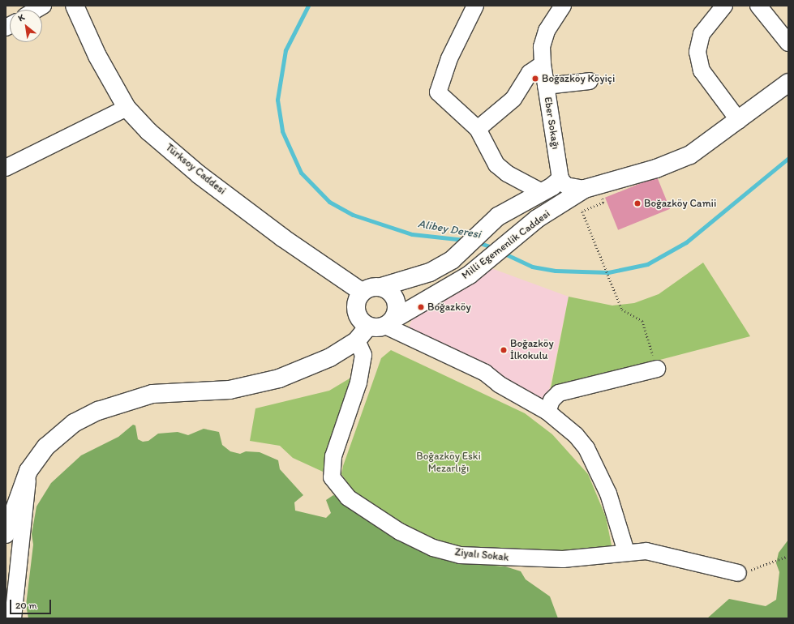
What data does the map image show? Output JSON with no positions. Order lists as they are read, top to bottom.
{
  "streets": {
    "main road": ["Türksoy Caddesi", "Milli Egemenlik Caddesi"],
    "street": ["Eber Sokağı", "Ziyalı Sokak"]
  },
  "crossings": [
    ["Türksoy Caddesi", "Milli Egemenlik Caddesi"],
    ["Milli Egemenlik Caddesi", "Ziyalı Sokak"]
  ],
  "water": ["Alibey Deresi"],
  "parks": ["Boğazköy Eski Mezarlığı"],
  "places": [
    "Boğazköy Köyiçi",
    "Boğazköy Camii",
    "Boğazköy",
    "Boğazköy İlkokulu"
  ],
  "scale_bar": "20 m",
  "north": "top left"
}
